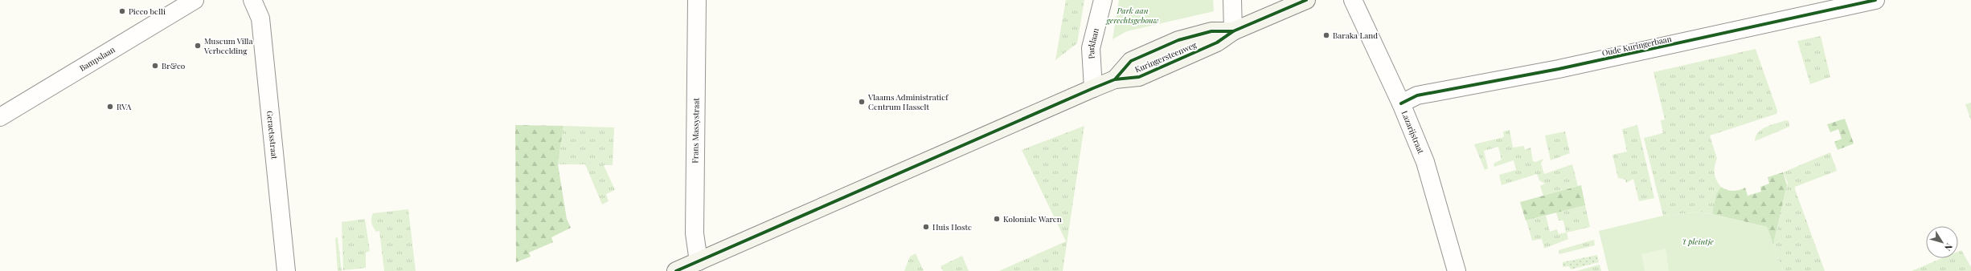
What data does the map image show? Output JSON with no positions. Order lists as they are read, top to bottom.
{
  "streets": {
    "main road": ["Kuringersteenweg"],
    "street": [
      "Parklaan",
      "Oude Kuringerbaan",
      "Bampslaan",
      "Frans Massystraat",
      "Lazarijstraat",
      "Geraetsstraat"
    ]
  },
  "crossings": [
    ["Parklaan", "Kuringersteenweg"],
    ["Oude Kuringerbaan", "Lazarijstraat"],
    ["Kuringersteenweg", "Frans Massystraat"]
  ],
  "parks": ["Park aan gerechtsgebouw", "'t pleintje"],
  "places": [
    "Picco belli",
    "Baraka Land",
    "Museum Villa Verbeelding",
    "Br&co",
    "Vlaams Administratief Centrum Hasselt",
    "RVA",
    "Koloniale Waren",
    "Huis Hoste"
  ],
  "north": "bottom right"
}
